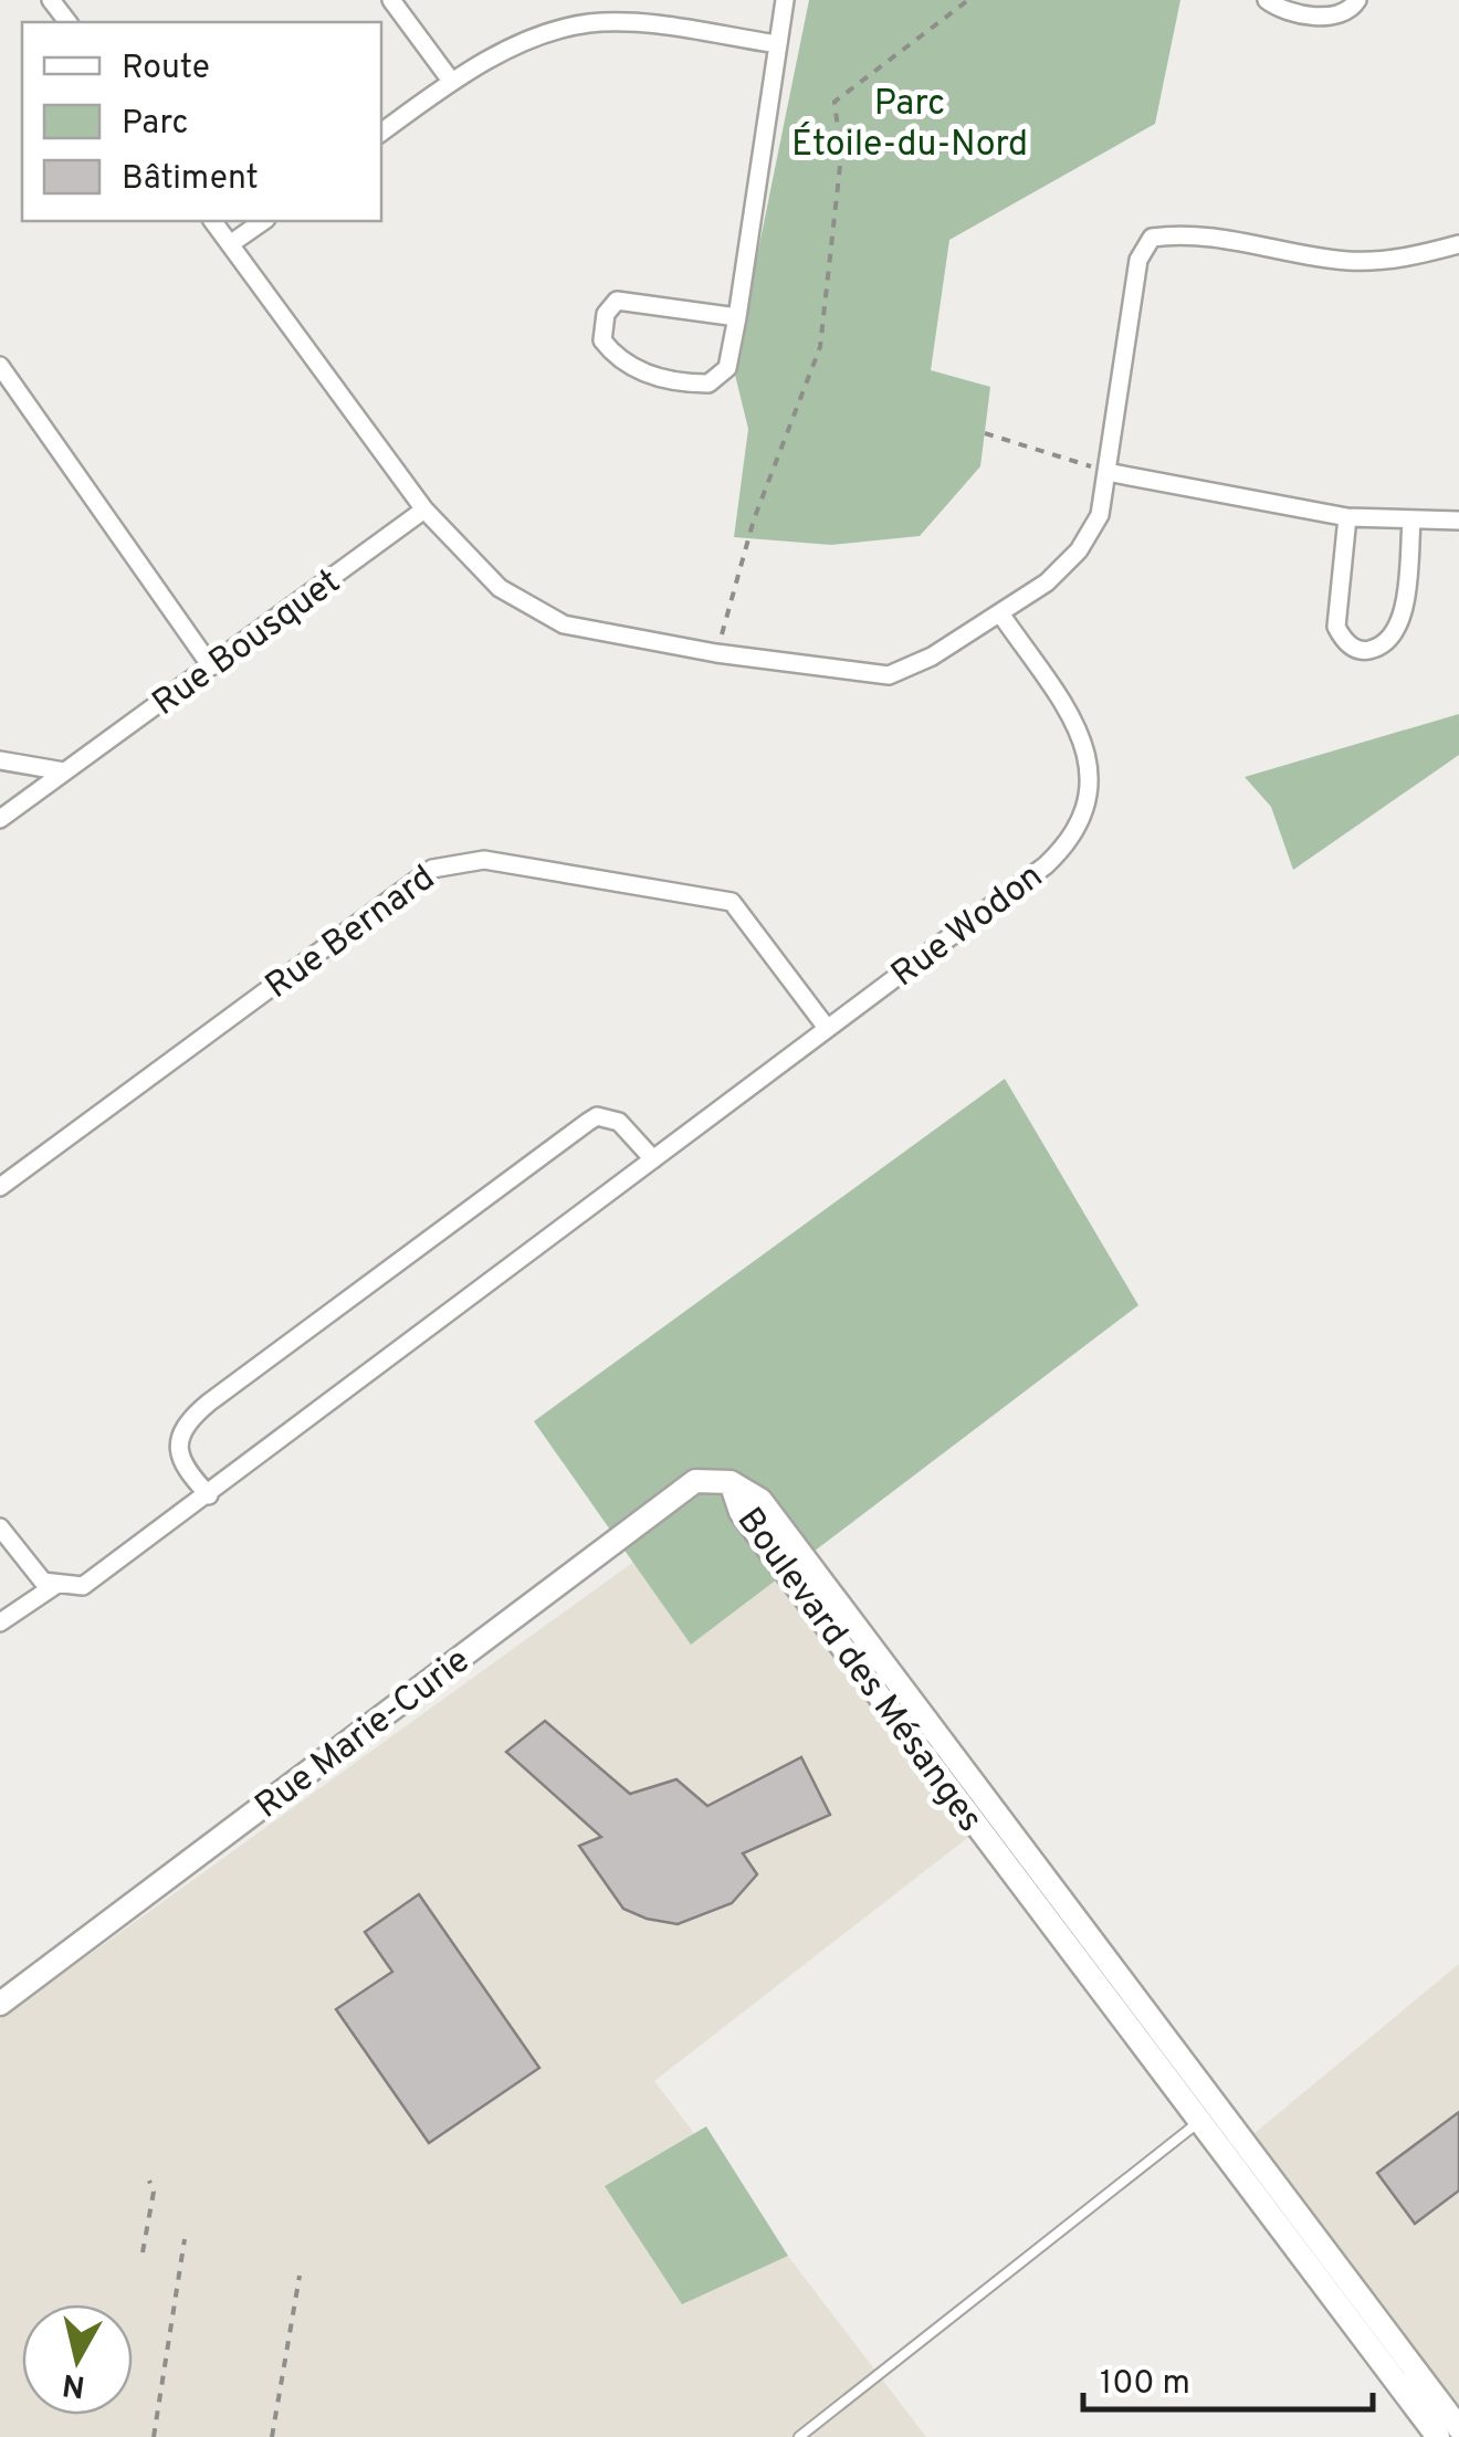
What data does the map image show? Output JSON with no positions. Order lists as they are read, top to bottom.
{
  "streets": {
    "street": [
      "Rue Bousquet",
      "Rue Wodon",
      "Rue Bernard",
      "Boulevard des Mésanges",
      "Rue Marie-Curie"
    ]
  },
  "crossings": [
    ["Rue Wodon", "Rue Bernard"],
    ["Boulevard des Mésanges", "Rue Marie-Curie"]
  ],
  "parks": ["Parc Étoile-du-Nord"],
  "legend": ["Route", "Parc", "Bâtiment"],
  "scale_bar": "100 m",
  "north": "bottom"
}
